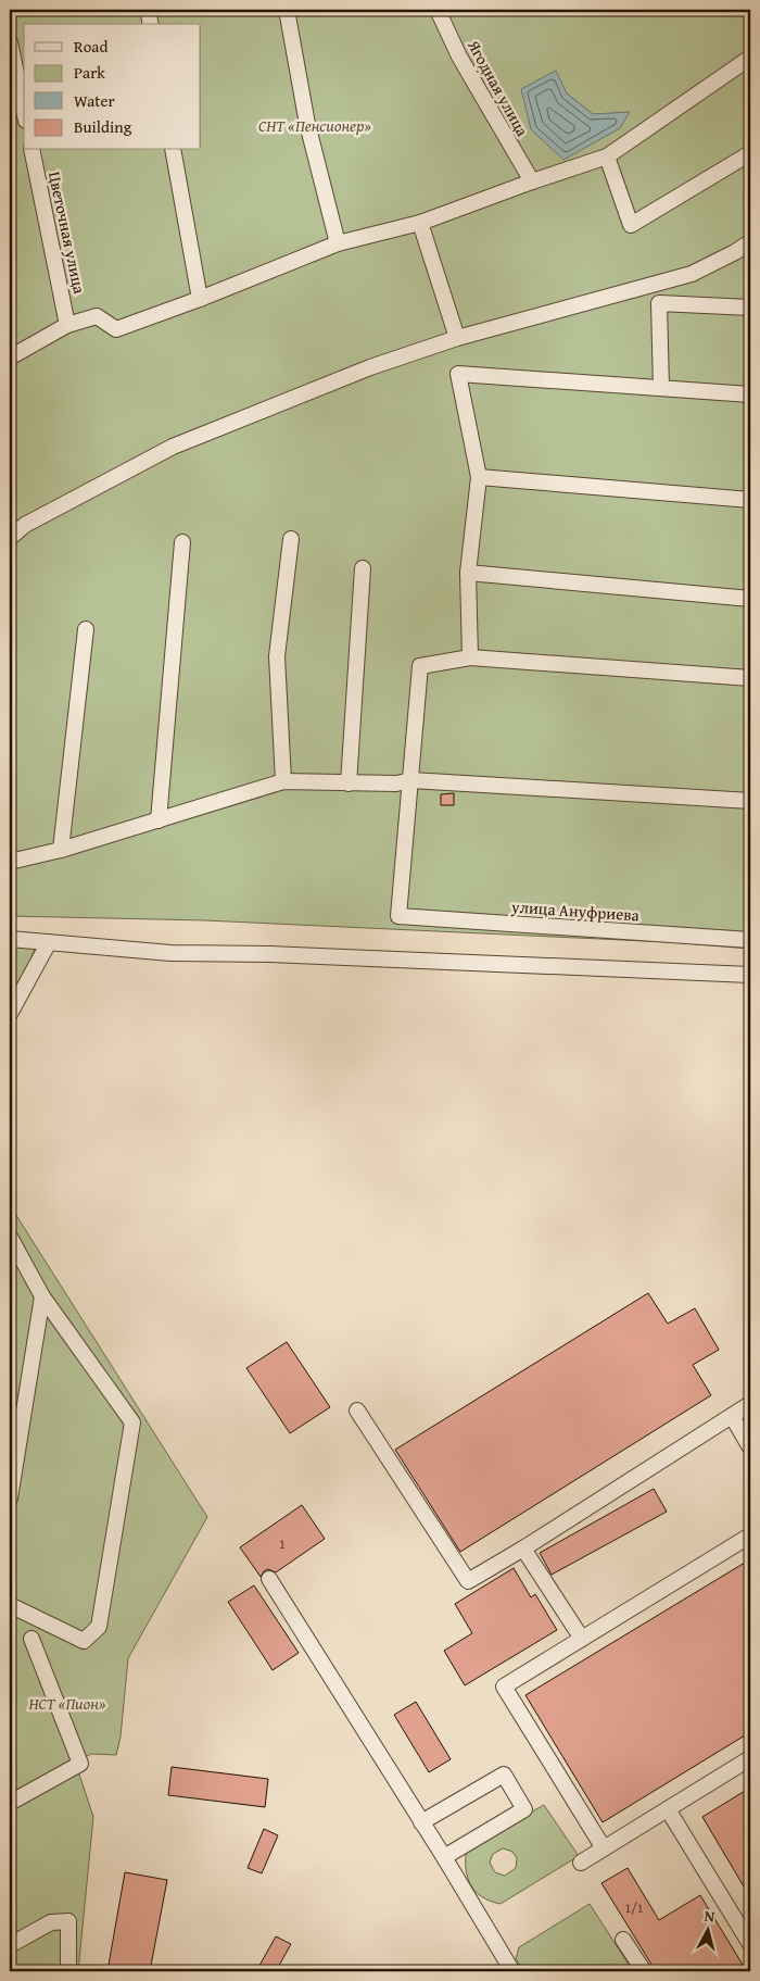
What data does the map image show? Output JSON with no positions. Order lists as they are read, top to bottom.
{
  "streets": {
    "street": ["Ягодная улица", "Цветочная улица", "улица Ануфриева"]
  },
  "parks": ["СНТ «Пенсионер»", "НСТ «Пион»"],
  "house_numbers": ["1", "1/1"],
  "legend": [
    "Road",
    "Park",
    "Water",
    "Building"
  ],
  "north": "top"
}
